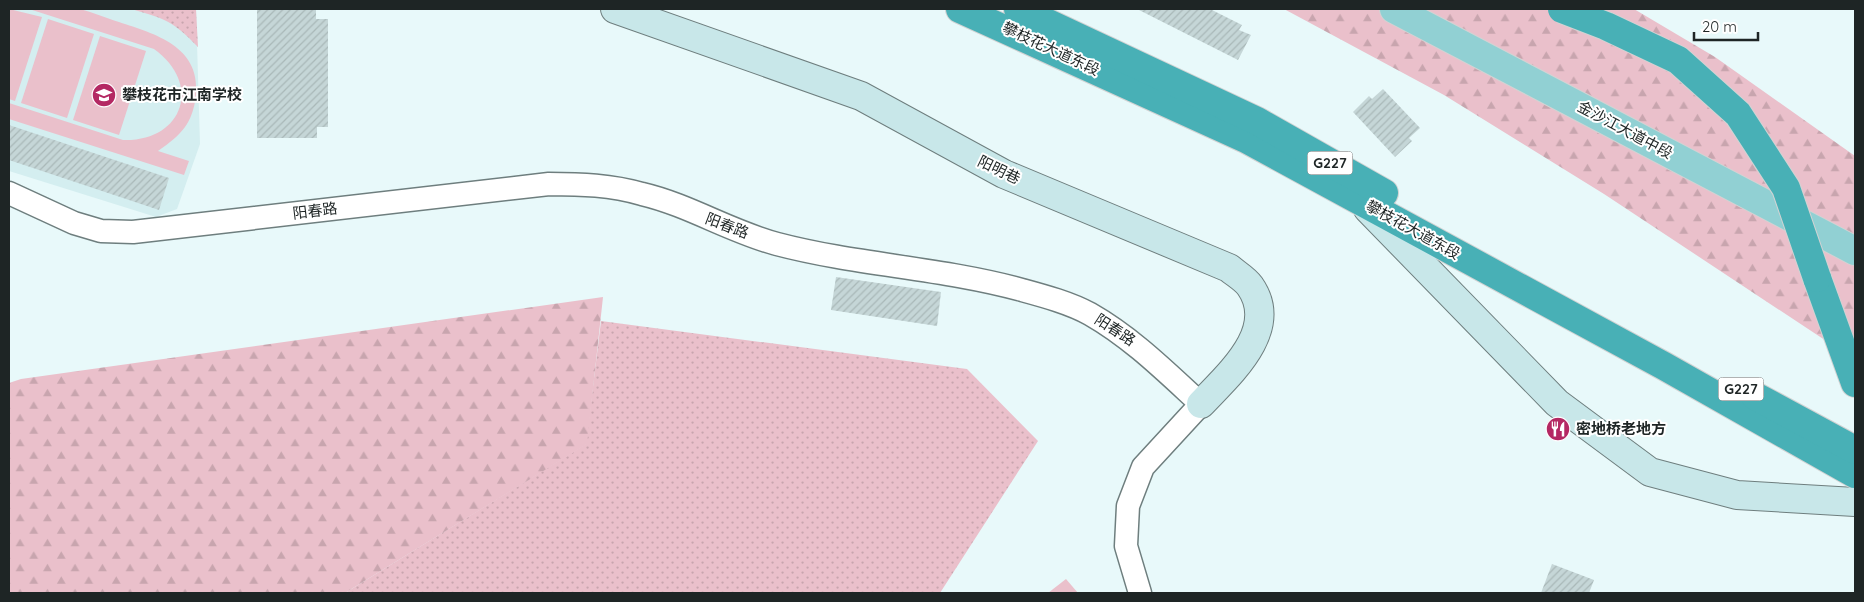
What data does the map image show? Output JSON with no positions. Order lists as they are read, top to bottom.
{
  "streets": {
    "highway": ["攀枝花大道东段", "G227"],
    "main road": ["金沙江大道中段"],
    "street": ["阳明巷", "阳春路"]
  },
  "crossings": [
    ["阳明巷", "阳春路"]
  ],
  "places": {
    "school or university": ["攀枝花市江南学校"],
    "restaurant": ["密地桥老地方"]
  },
  "scale_bar": "20 m"
}
